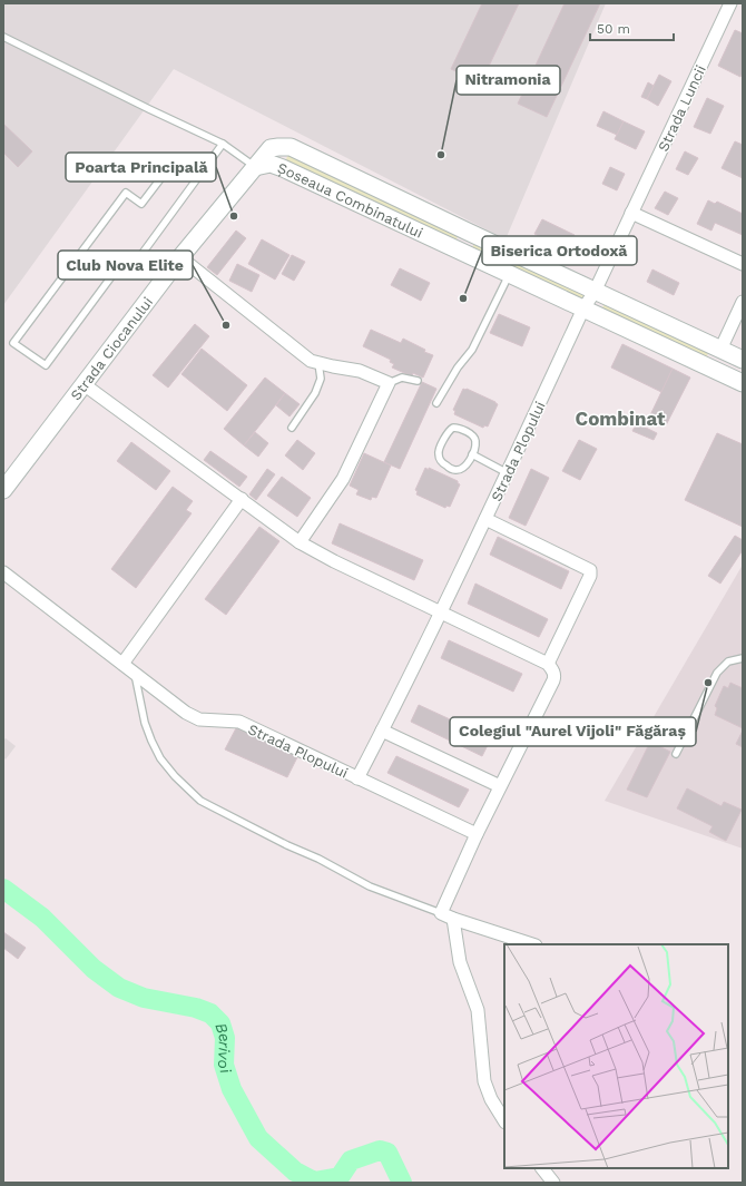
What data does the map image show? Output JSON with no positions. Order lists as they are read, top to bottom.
{
  "streets": {
    "main road": ["Șoseaua Combinatului", "Strada Ciocanului"],
    "street": ["Strada Luncii", "Strada Plopului"]
  },
  "crossings": [
    ["Strada Luncii", "Șoseaua Combinatului"],
    ["Strada Luncii", "Strada Plopului"],
    ["Șoseaua Combinatului", "Strada Ciocanului"],
    ["Șoseaua Combinatului", "Strada Plopului"]
  ],
  "districts": ["Combinat"],
  "water": ["Berivoi"],
  "places": [
    "Nitramonia",
    "Poarta Principală",
    "Biserica Ortodoxă",
    "Club Nova Elite",
    "Colegiul \"Aurel Vijoli\" Făgăraș"
  ],
  "scale_bar": "50 m"
}
